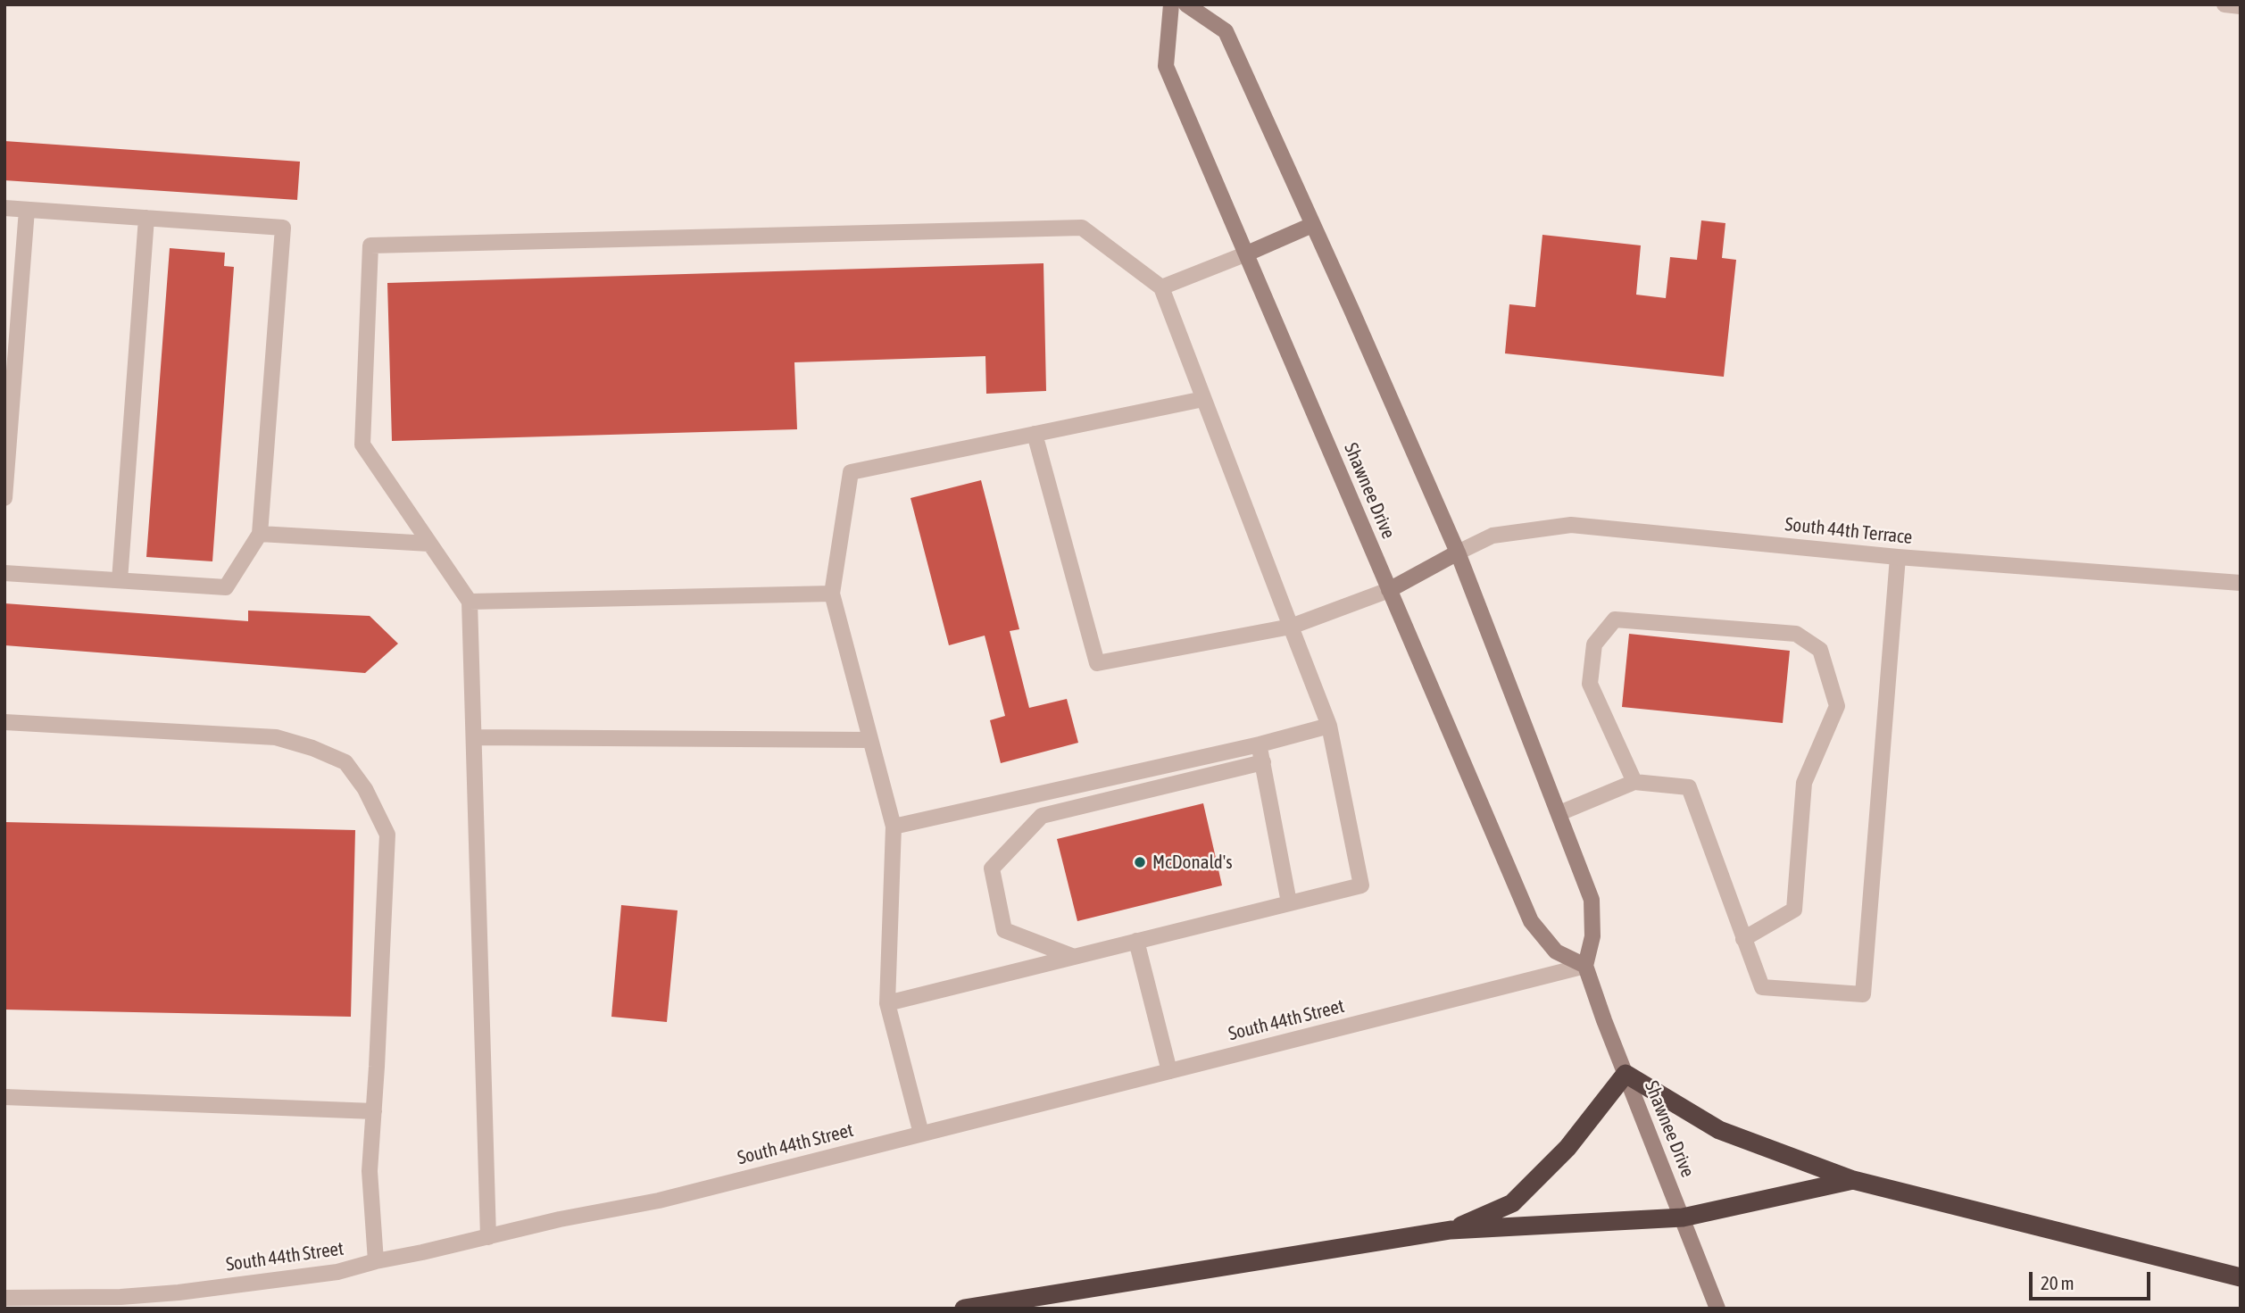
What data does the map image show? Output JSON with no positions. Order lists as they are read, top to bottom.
{
  "streets": {
    "main road": ["Shawnee Drive"],
    "street": ["South 44th Terrace", "South 44th Street"]
  },
  "crossings": [
    ["Shawnee Drive", "South 44th Street"]
  ],
  "places": ["McDonald's"],
  "scale_bar": "20 m"
}
